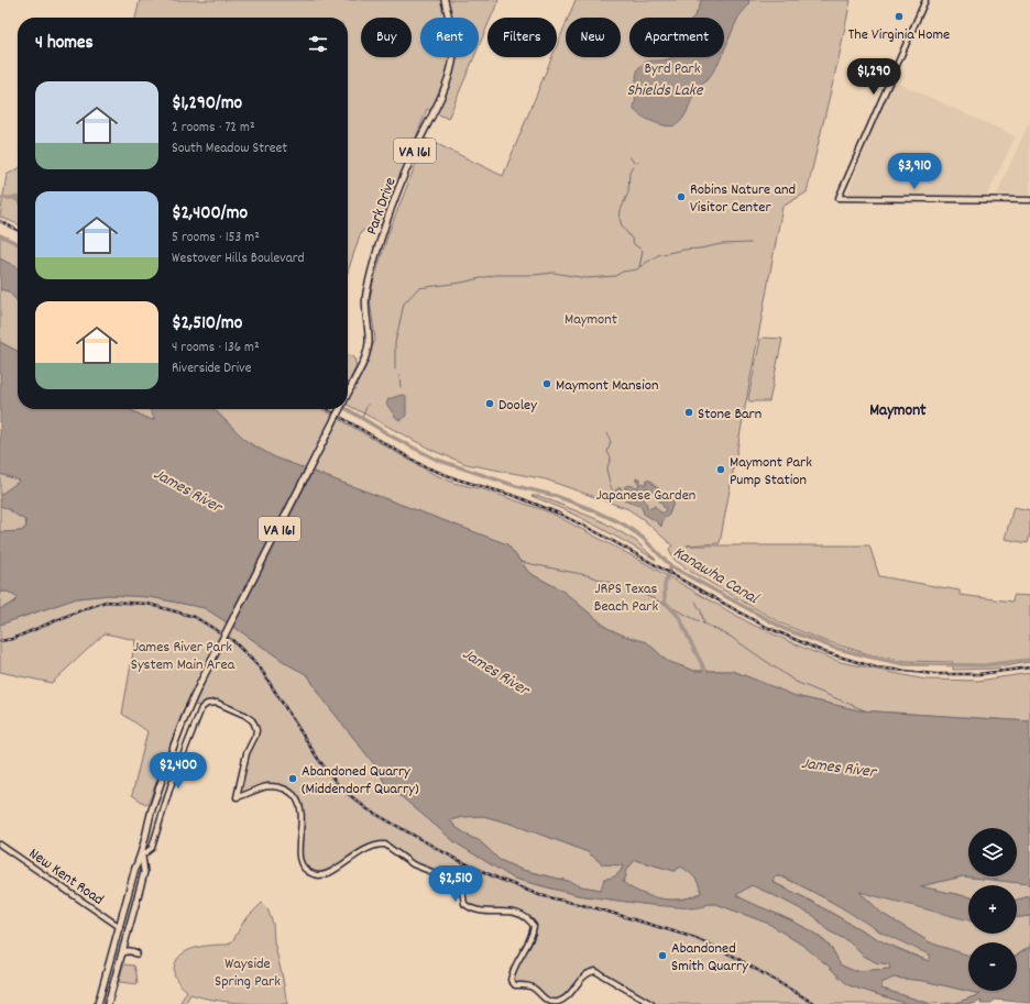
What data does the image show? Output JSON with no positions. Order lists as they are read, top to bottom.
{
  "streets": {
    "main road": ["VA 161", "Park Drive"],
    "street": ["New Kent Road"]
  },
  "crossings": [
    ["VA 161", "Park Drive"],
    ["VA 161", "New Kent Road"]
  ],
  "districts": ["Maymont"],
  "water": ["Shields Lake", "James River", "Kanawha Canal"],
  "parks": [
    "Byrd Park",
    "Maymont",
    "Japanese Garden",
    "JRPS Texas Beach Park",
    "James River Park System Main Area",
    "Wayside Spring Park"
  ],
  "places": [
    "The Virginia Home",
    "Robins Nature and Visitor Center",
    "Maymont Mansion",
    "Dooley",
    "Stone Barn",
    "Maymont Park Pump Station",
    "Abandoned Quarry (Middendorf Quarry)",
    "Abandoned Smith Quarry"
  ],
  "page": {
    "chip": [
      "Buy",
      "Rent",
      "Filters",
      "New",
      "Apartment"
    ],
    "heading": "4 homes",
    "price": [
      "$1,290",
      "$3,910",
      "$2,400",
      "$2,510"
    ],
    "list": [
      {
        "name": "$1,290/mo",
        "note": "2 rooms · 72 m² · South Meadow Street"
      },
      {
        "name": "$2,400/mo",
        "note": "5 rooms · 153 m² · Westover Hills Boulevard"
      },
      {
        "name": "$2,510/mo",
        "note": "4 rooms · 136 m² · Riverside Drive"
      }
    ],
    "map_buttons": ["+", "−"]
  }
}
